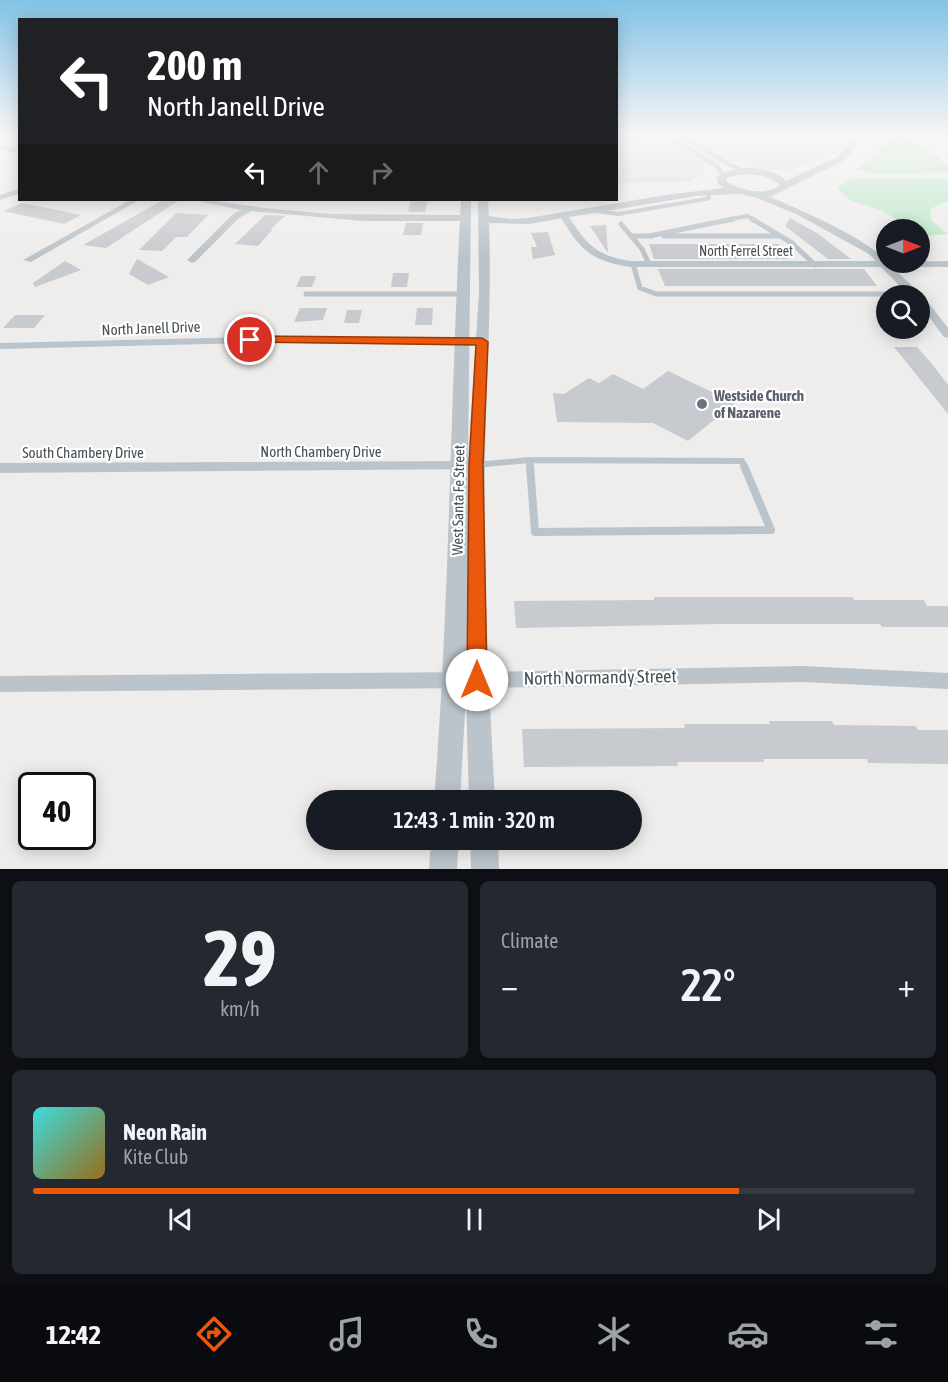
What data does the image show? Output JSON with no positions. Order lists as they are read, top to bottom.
{
  "streets": {
    "street": [
      "North Ferrel Street",
      "North Janell Drive",
      "North Chambery Drive",
      "South Chambery Drive",
      "West Santa Fe Street",
      "North Normandy Street"
    ]
  },
  "crossings": [
    ["North Janell Drive", "West Santa Fe Street"],
    ["North Chambery Drive", "South Chambery Drive"],
    ["North Chambery Drive", "West Santa Fe Street"],
    ["West Santa Fe Street", "North Normandy Street"]
  ],
  "places": ["Westside Church of Nazarene"],
  "north": "right",
  "page": {
    "turn": ["200 m", "North Janell Drive"],
    "limit": "40",
    "trip": "12:43 · 1 min · 320 m",
    "tile": [
      ["29", "km/h"],
      "Climate"
    ],
    "heat": ["−", "22°", "+"],
    "song": ["Neon Rain", "Kite Club"],
    "tabs": "12:42"
  }
}
